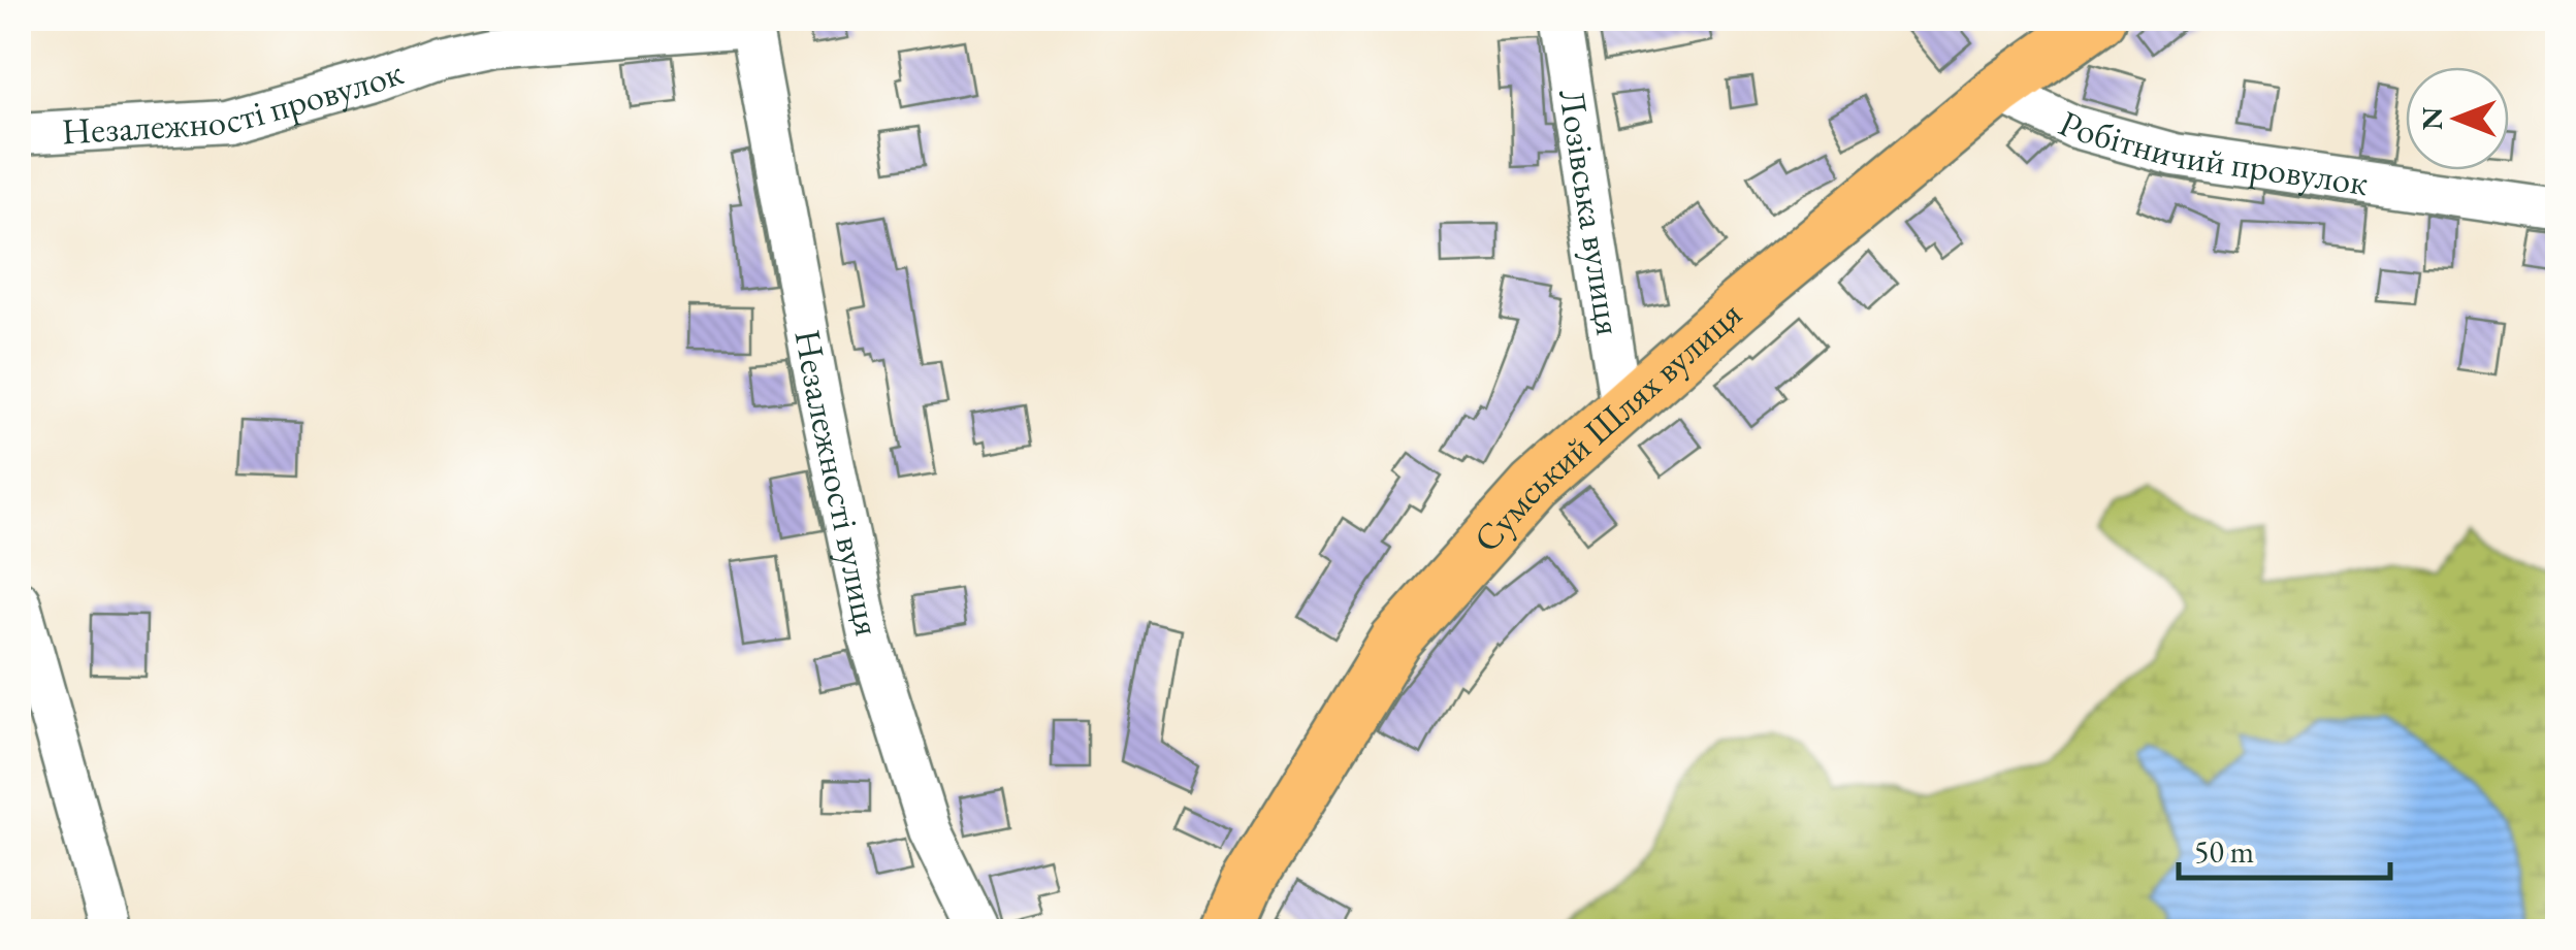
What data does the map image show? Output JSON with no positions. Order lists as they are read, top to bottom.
{
  "streets": {
    "main road": ["Сумський Шлях вулиця"],
    "street": [
      "Незалежності провулок",
      "Робітничий провулок",
      "Лозівська вулиця",
      "Незалежності вулиця"
    ]
  },
  "crossings": [
    ["Незалежності провулок", "Незалежності вулиця"],
    ["Робітничий провулок", "Сумський Шлях вулиця"],
    ["Лозівська вулиця", "Сумський Шлях вулиця"]
  ],
  "scale_bar": "50 m",
  "north": "left"
}
